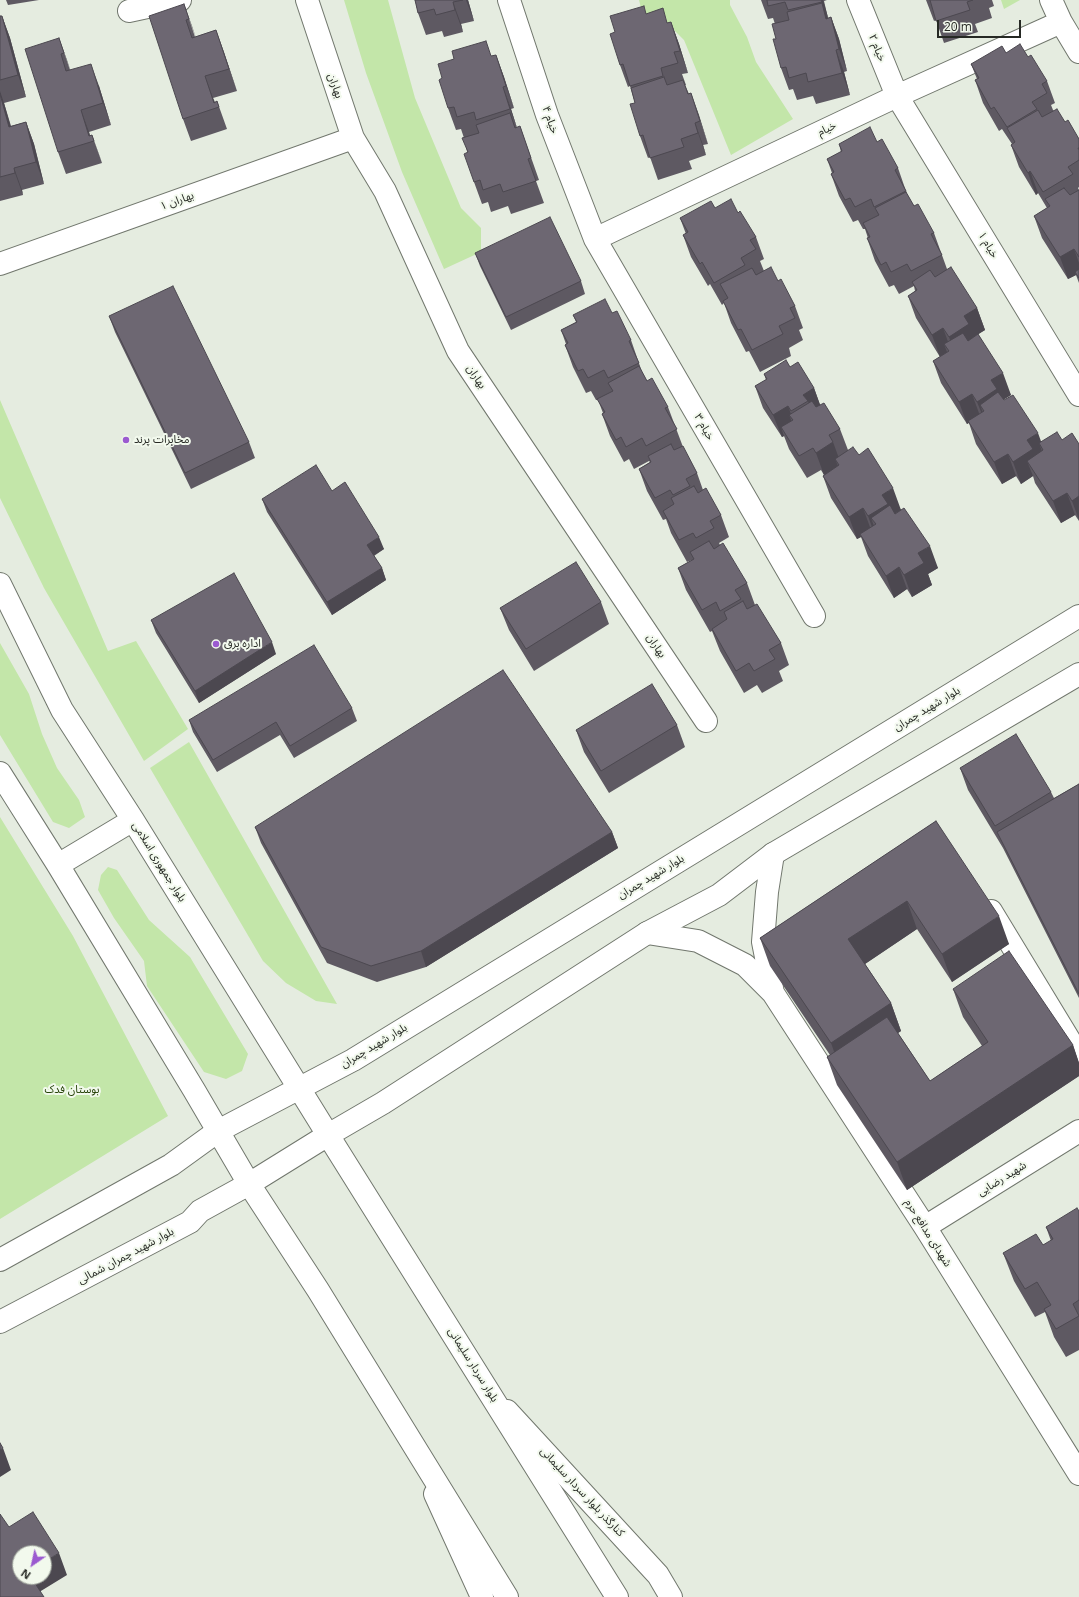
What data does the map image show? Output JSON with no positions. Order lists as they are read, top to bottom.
{
  "streets": {
    "main road": [
      "خیام ۲",
      "بهاران",
      "خیام ۴",
      "خیام",
      "بهاران ۱",
      "خیام ۱",
      "خیام ۳",
      "بلوار شهید چمران",
      "بلوار جمهوری اسلامی",
      "شهید رضایی",
      "شهدای مدافع حرم",
      "بلوار شهید چمران شمالی",
      "بلوار سردار سلیمانی",
      "کنارگذر بلوار سردار سلیمانی"
    ]
  },
  "crossings": [
    ["خیام ۲", "خیام"],
    ["خیام ۲", "خیام ۱"],
    ["بهاران", "بهاران ۱"],
    ["خیام ۴", "خیام"],
    ["خیام ۴", "خیام ۳"],
    ["خیام", "خیام ۱"],
    ["خیام", "خیام ۳"],
    ["بلوار شهید چمران", "بلوار جمهوری اسلامی"],
    ["بلوار جمهوری اسلامی", "بلوار سردار سلیمانی"],
    ["شهید رضایی", "شهدای مدافع حرم"],
    ["بلوار سردار سلیمانی", "کنارگذر بلوار سردار سلیمانی"]
  ],
  "parks": ["بوستان فدک"],
  "places": ["مخابرات پرند", "اداره برق"],
  "scale_bar": "20 m",
  "north": "bottom left"
}
